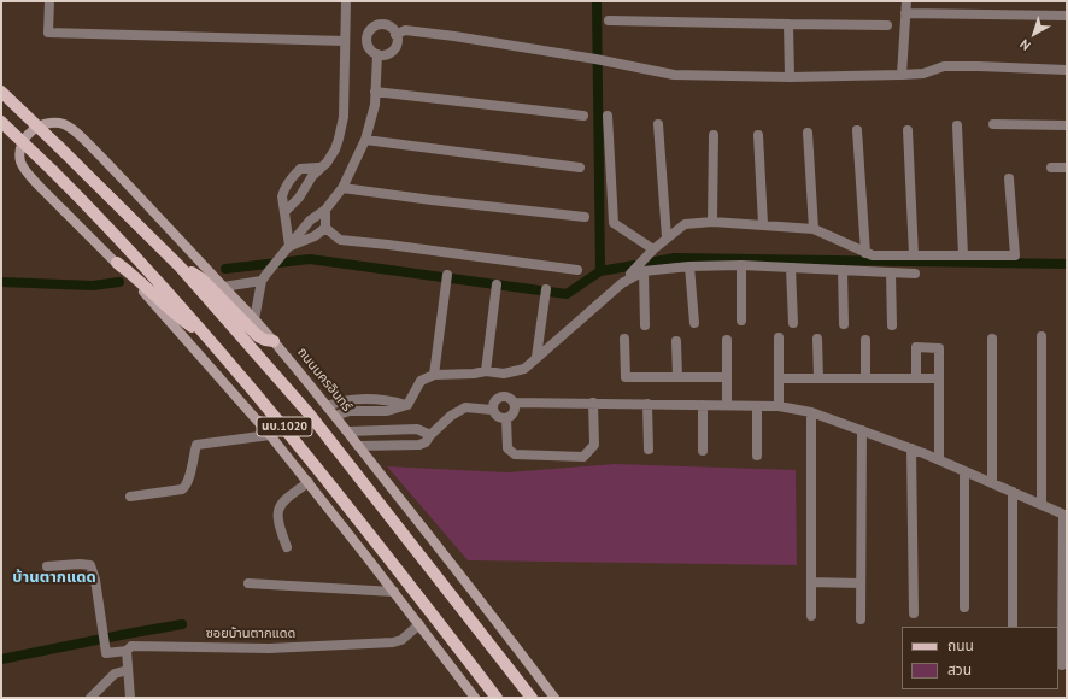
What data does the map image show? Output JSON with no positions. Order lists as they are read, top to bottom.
{
  "streets": {
    "main road": ["ถนนนครอินทร์", "นบ.1020"],
    "street": ["ซอยบ้านตากแดด"]
  },
  "crossings": [
    ["ถนนนครอินทร์", "ซอยบ้านตากแดด"]
  ],
  "districts": ["บ้านตากแดด"],
  "legend": ["ถนน", "สวน"],
  "north": "bottom left"
}
